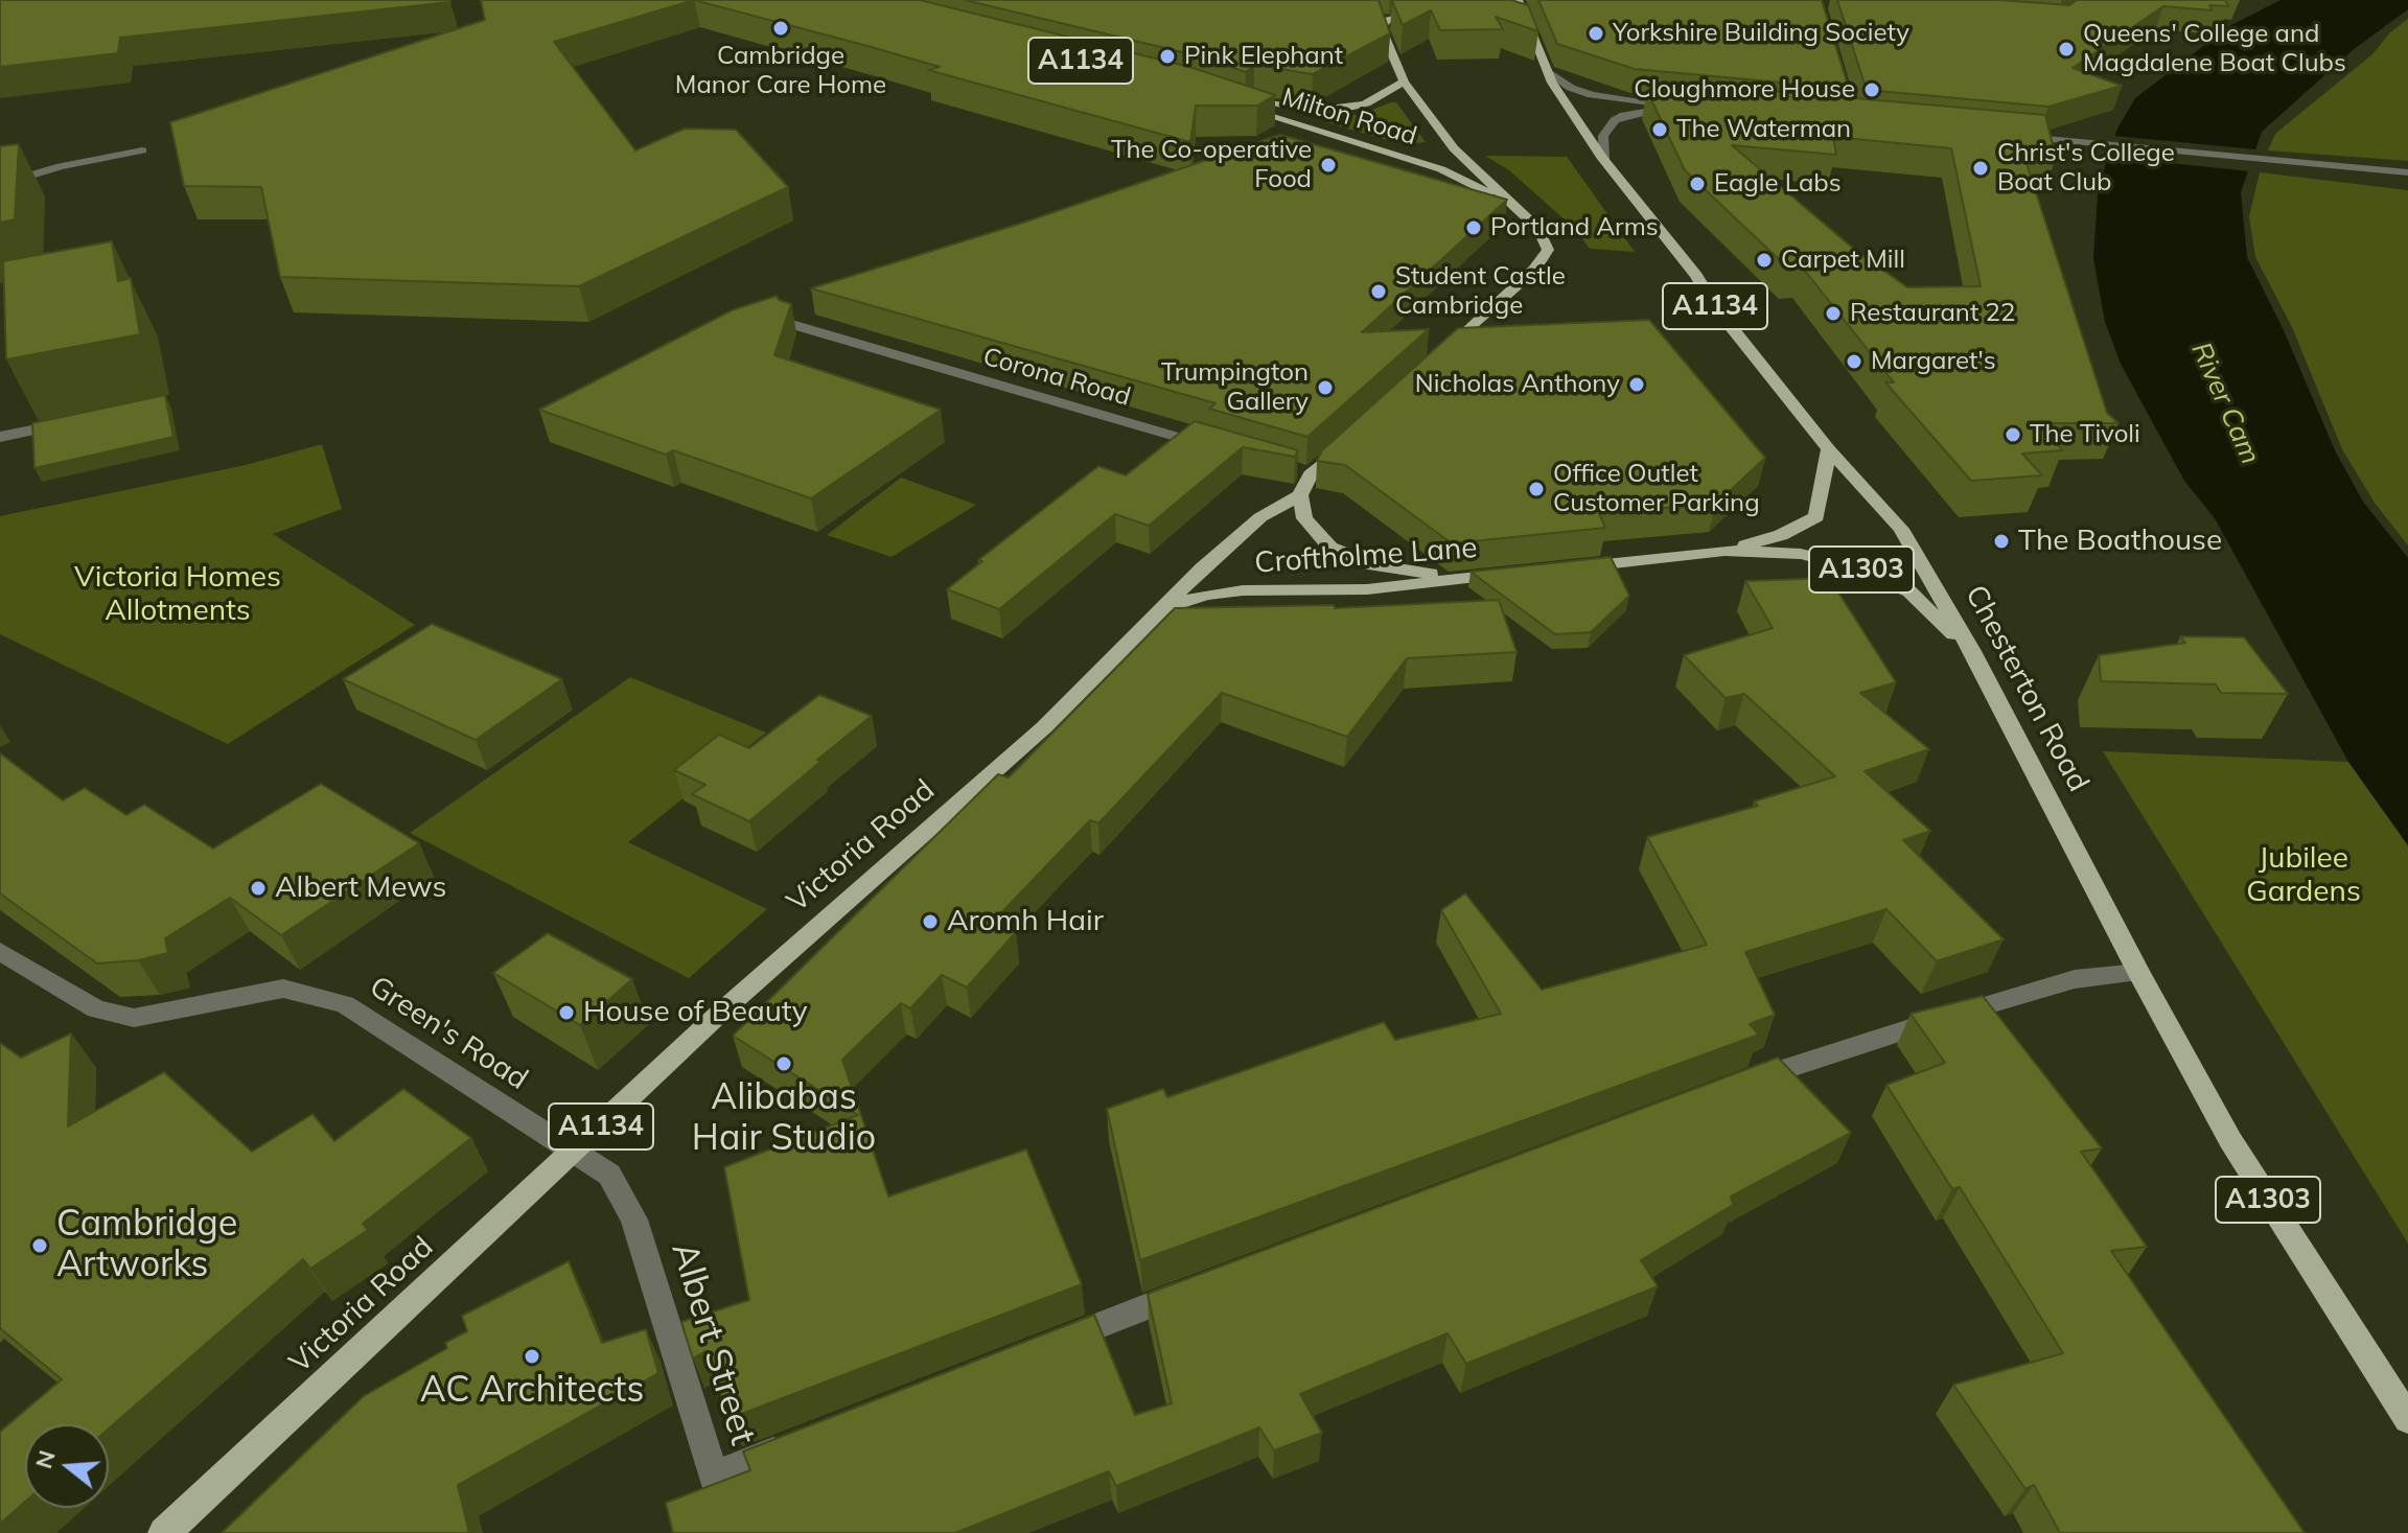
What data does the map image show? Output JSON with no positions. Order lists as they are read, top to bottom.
{
  "streets": {
    "main road": [
      "A1134",
      "Milton Road",
      "Croftholme Lane",
      "A1303",
      "Chesterton Road",
      "Victoria Road"
    ],
    "street": ["Corona Road", "Green's Road", "Albert Street"]
  },
  "crossings": [
    ["A1134", "Croftholme Lane"],
    ["A1134", "Victoria Road"],
    ["Croftholme Lane", "Victoria Road"],
    ["A1303", "Chesterton Road"],
    ["Victoria Road", "Green's Road"],
    ["Victoria Road", "Albert Street"],
    ["Green's Road", "Albert Street"]
  ],
  "water": ["River Cam"],
  "parks": ["Victoria Homes Allotments", "Jubilee Gardens"],
  "places": [
    "Cambridge Manor Care Home",
    "Yorkshire Building Society",
    "Queens' College and Magdalene Boat Clubs",
    "Pink Elephant",
    "Cloughmore House",
    "The Waterman",
    "The Co-operative Food",
    "Christ's College Boat Club",
    "Eagle Labs",
    "Portland Arms",
    "Carpet Mill",
    "Student Castle Cambridge",
    "Restaurant 22",
    "Margaret's",
    "Nicholas Anthony",
    "Trumpington Gallery",
    "The Tivoli",
    "Office Outlet Customer Parking",
    "The Boathouse",
    "Albert Mews",
    "Aromh Hair",
    "House of Beauty",
    "Alibabas Hair Studio",
    "Cambridge Artworks",
    "AC Architects"
  ],
  "north": "left"
}
